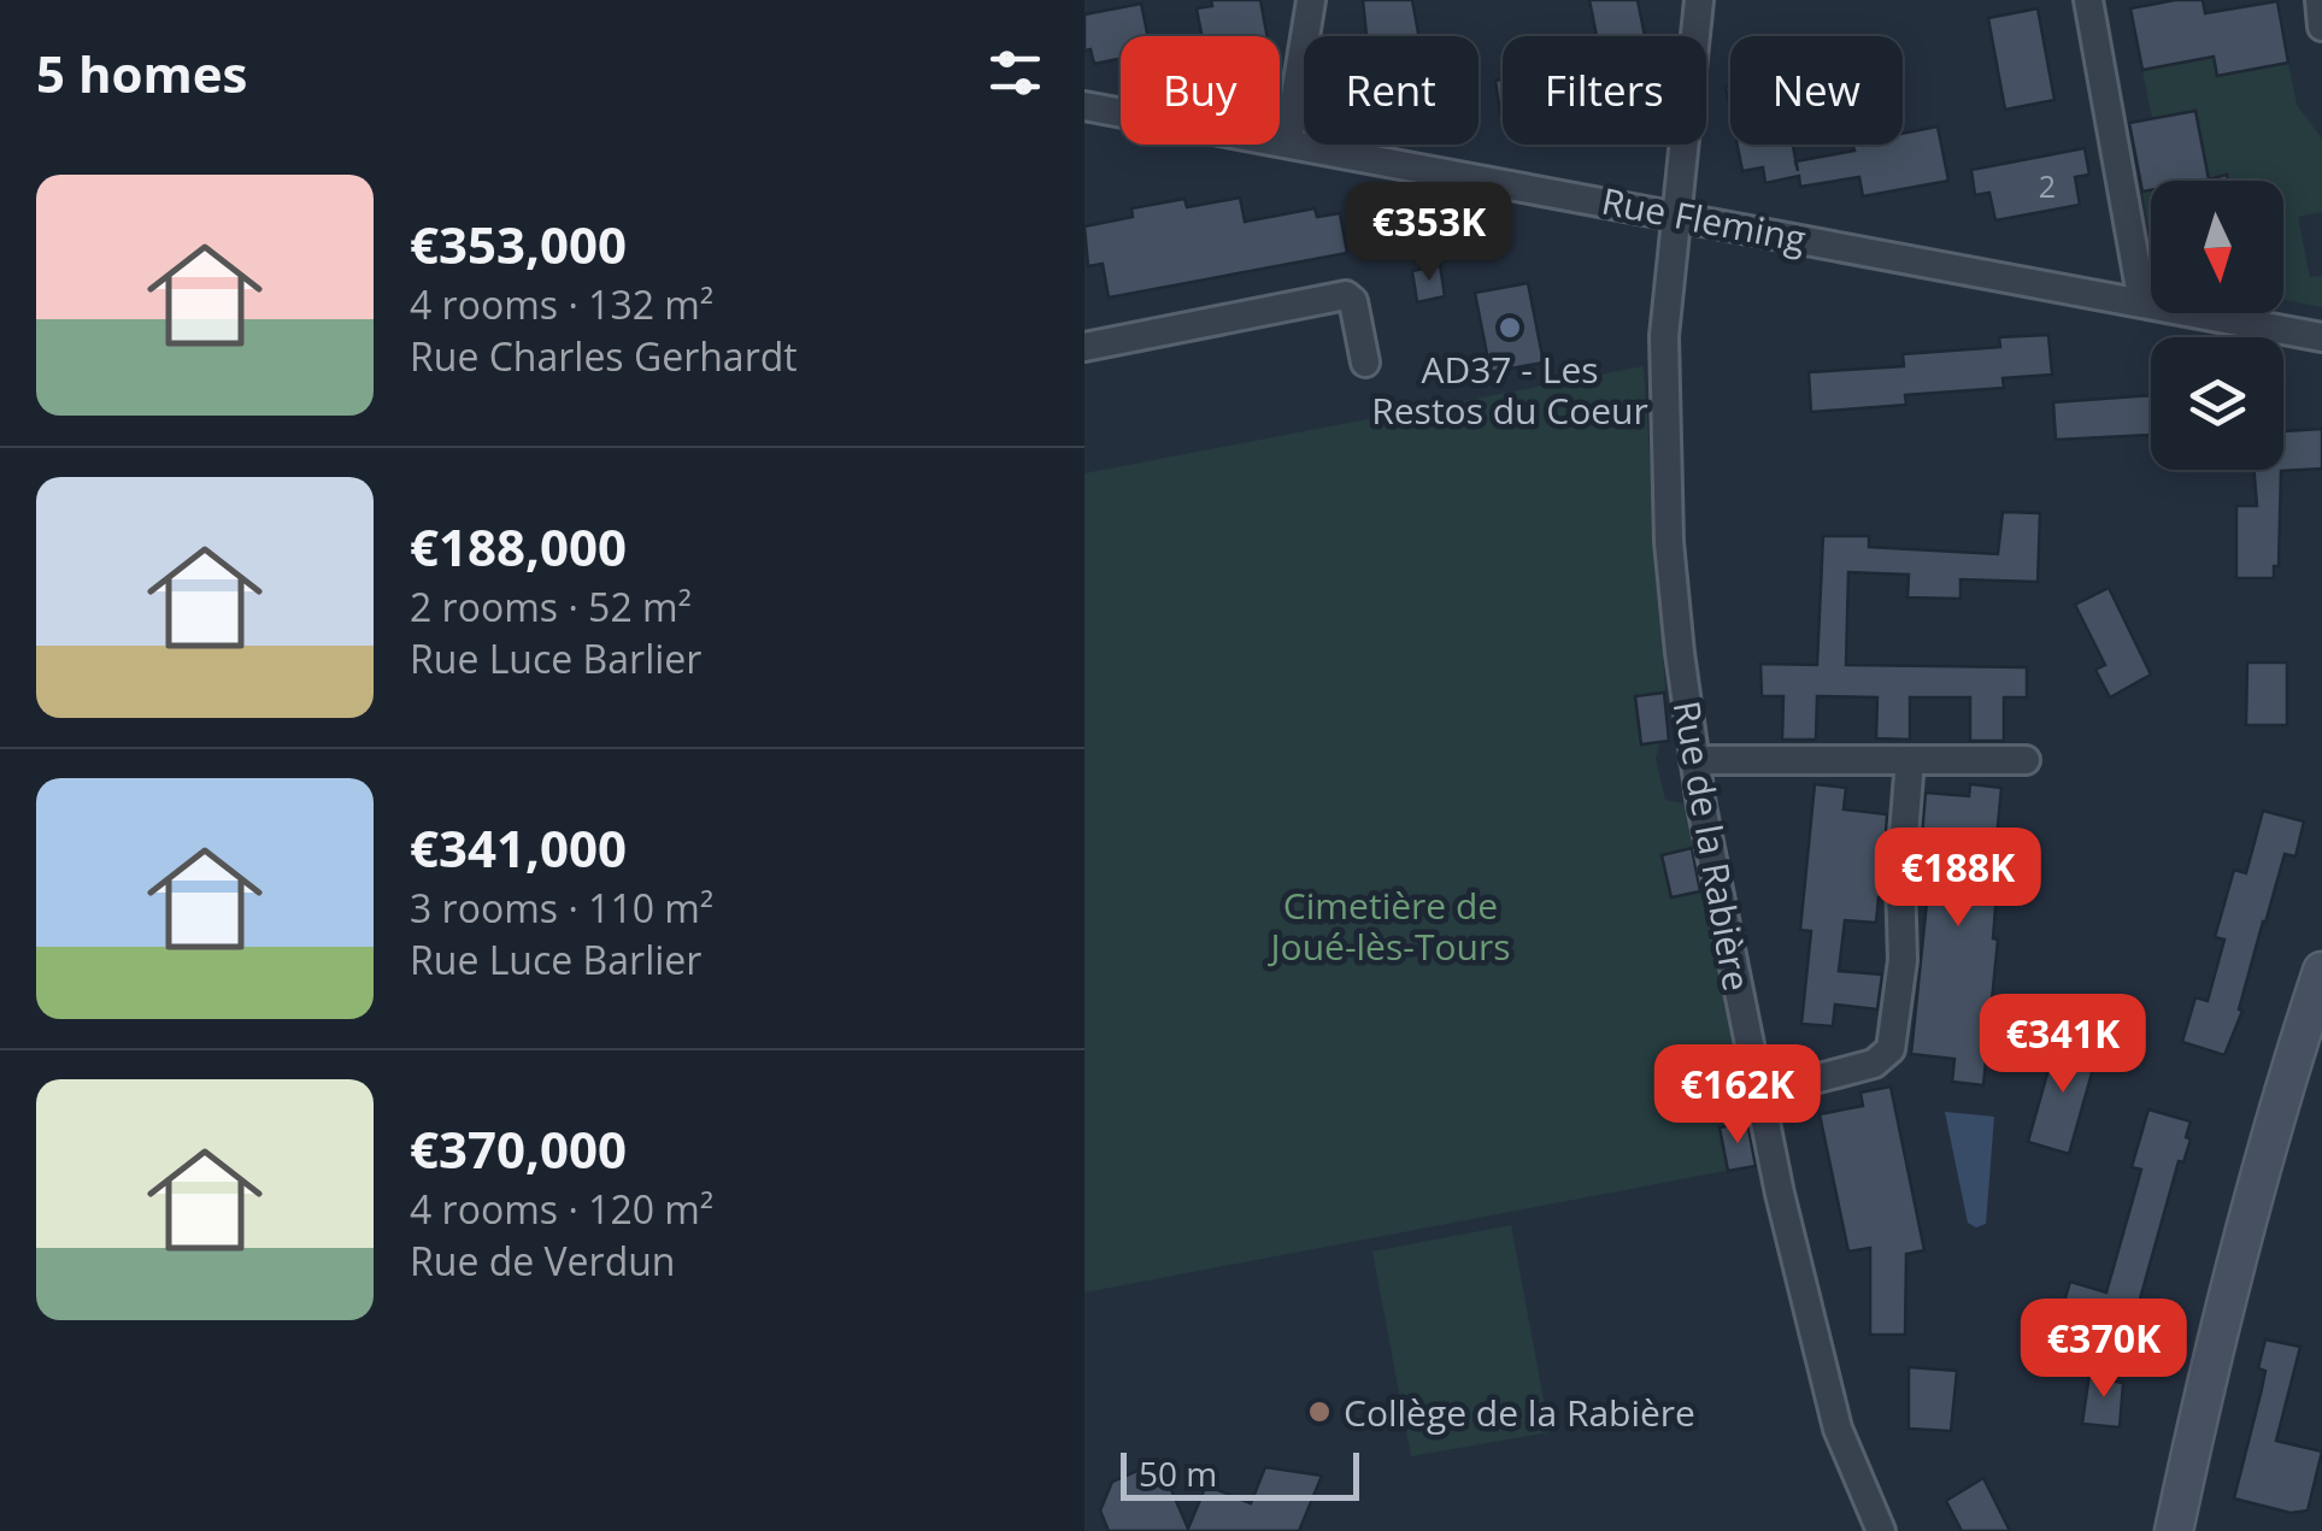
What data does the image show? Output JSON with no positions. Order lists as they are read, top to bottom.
{
  "streets": {
    "street": ["Rue Fleming", "Rue de la Rabière"]
  },
  "crossings": [
    ["Rue Fleming", "Rue de la Rabière"]
  ],
  "parks": ["Cimetière de Joué-lès-Tours"],
  "places": ["AD37 - Les Restos du Coeur", "Collège de la Rabière"],
  "house_numbers": ["2"],
  "scale_bar": "50 m",
  "north": "bottom",
  "page": {
    "heading": "5 homes",
    "chip": [
      "Buy",
      "Rent",
      "Filters",
      "New"
    ],
    "list": [
      {
        "name": "€353,000",
        "note": "4 rooms · 132 m² · Rue Charles Gerhardt"
      },
      {
        "name": "€188,000",
        "note": "2 rooms · 52 m² · Rue Luce Barlier"
      },
      {
        "name": "€341,000",
        "note": "3 rooms · 110 m² · Rue Luce Barlier"
      },
      {
        "name": "€370,000",
        "note": "4 rooms · 120 m² · Rue de Verdun"
      }
    ],
    "price": [
      "€353K",
      "€188K",
      "€341K",
      "€162K",
      "€370K"
    ],
    "scale": "50 m"
  }
}
